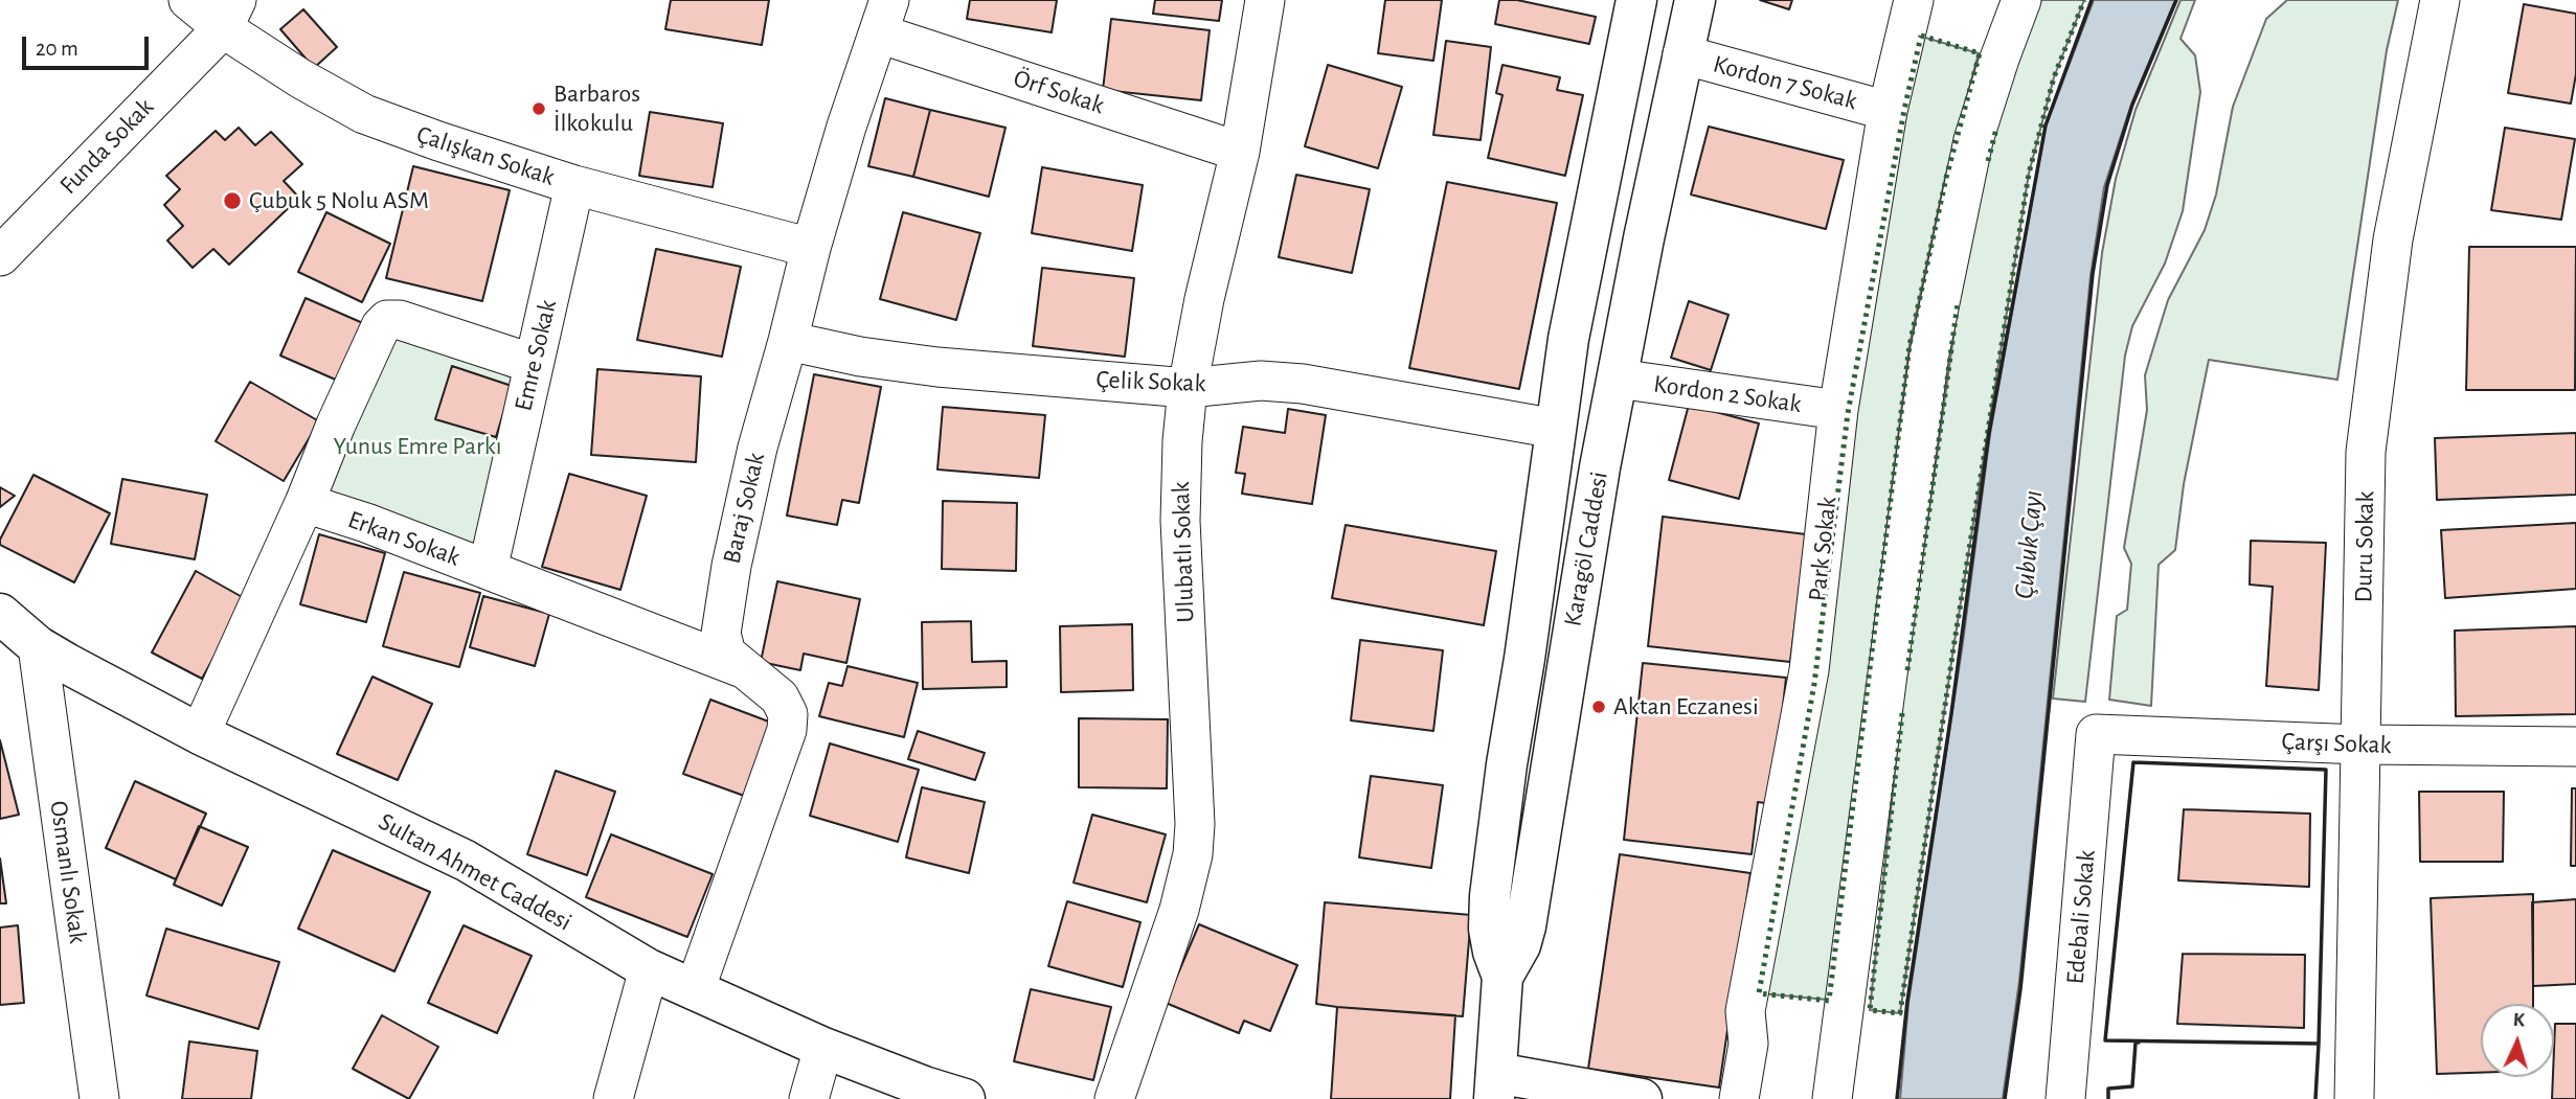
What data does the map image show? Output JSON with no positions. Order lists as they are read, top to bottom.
{
  "streets": {
    "main road": ["Karagöl Caddesi", "Sultan Ahmet Caddesi"],
    "street": [
      "Kordon 7 Sokak",
      "Örf Sokak",
      "Funda Sokak",
      "Çalışkan Sokak",
      "Emre Sokak",
      "Çelik Sokak",
      "Kordon 2 Sokak",
      "Baraj Sokak",
      "Erkan Sokak",
      "Duru Sokak",
      "Park Sokak",
      "Ulubatlı Sokak",
      "Çarşı Sokak",
      "Osmanlı Sokak",
      "Edebali Sokak"
    ]
  },
  "crossings": [
    ["Kordon 7 Sokak", "Karagöl Caddesi"],
    ["Kordon 7 Sokak", "Park Sokak"],
    ["Örf Sokak", "Baraj Sokak"],
    ["Örf Sokak", "Ulubatlı Sokak"],
    ["Funda Sokak", "Çalışkan Sokak"],
    ["Çalışkan Sokak", "Emre Sokak"],
    ["Çalışkan Sokak", "Baraj Sokak"],
    ["Emre Sokak", "Erkan Sokak"],
    ["Çelik Sokak", "Baraj Sokak"],
    ["Çelik Sokak", "Ulubatlı Sokak"],
    ["Kordon 2 Sokak", "Karagöl Caddesi"],
    ["Kordon 2 Sokak", "Park Sokak"],
    ["Baraj Sokak", "Erkan Sokak"],
    ["Baraj Sokak", "Sultan Ahmet Caddesi"],
    ["Duru Sokak", "Çarşı Sokak"],
    ["Çarşı Sokak", "Edebali Sokak"],
    ["Osmanlı Sokak", "Sultan Ahmet Caddesi"]
  ],
  "water": ["Çubuk Çayı"],
  "parks": ["Yunus Emre Parkı"],
  "places": ["Barbaros İlkokulu", "Çubuk 5 Nolu ASM", "Aktan Eczanesi"],
  "scale_bar": "20 m",
  "north": "top"
}
